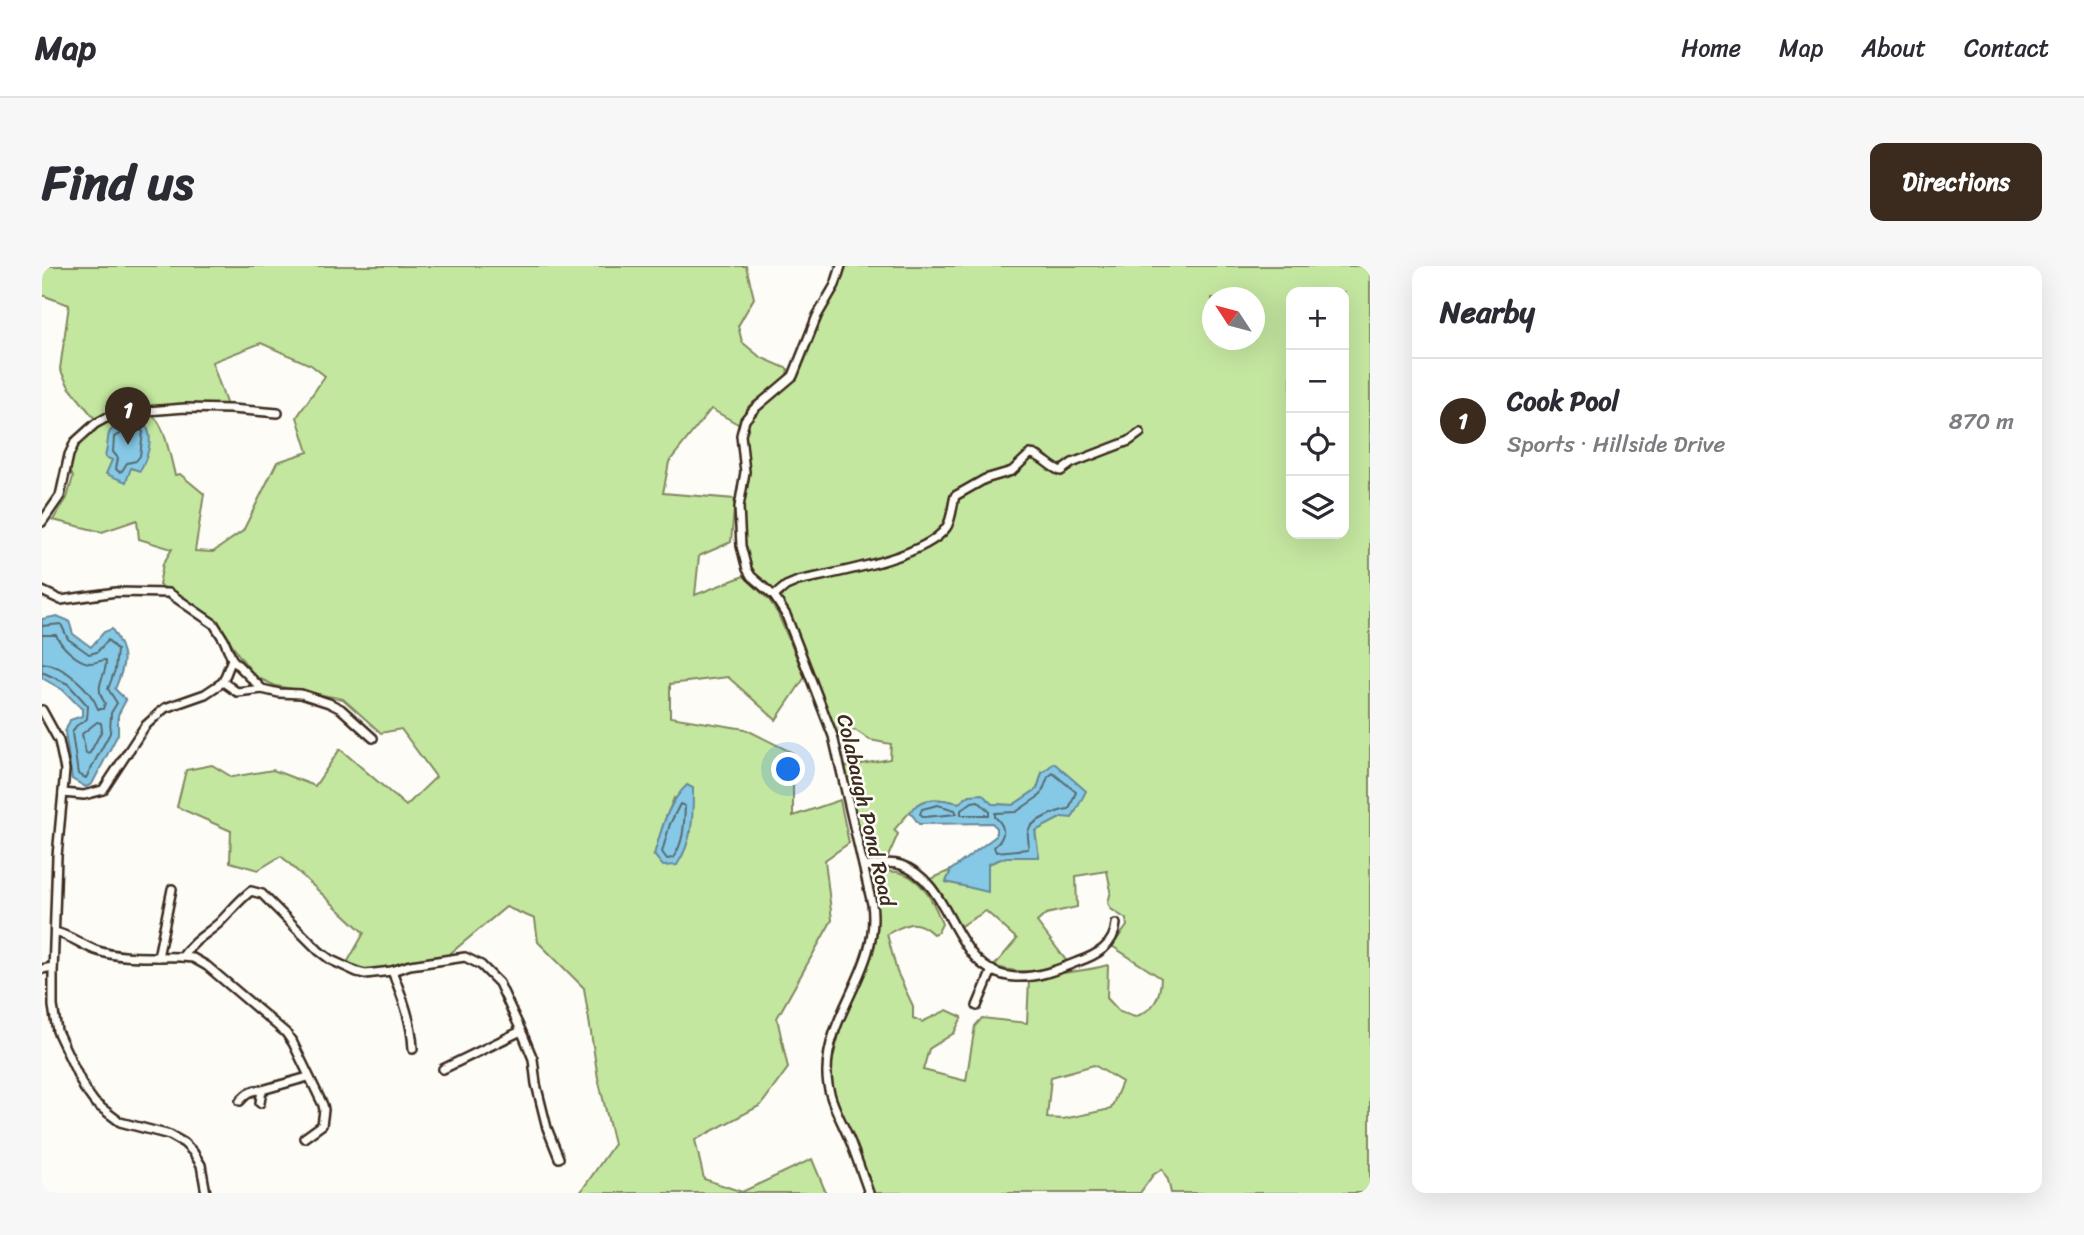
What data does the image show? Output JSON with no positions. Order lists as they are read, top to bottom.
{
  "streets": {
    "street": ["Colabaugh Pond Road"]
  },
  "north": "top left",
  "page": {
    "header": "Map",
    "nav": [
      "Home",
      "Map",
      "About",
      "Contact"
    ],
    "title": "Find us",
    "buttons": "Directions",
    "heading": "Nearby",
    "map_buttons": ["+", "−"],
    "list": [
      {
        "mark": "1",
        "name": "Cook Pool",
        "note": "Sports · Hillside Drive",
        "value": "870 m"
      }
    ],
    "pins": "1"
  }
}
